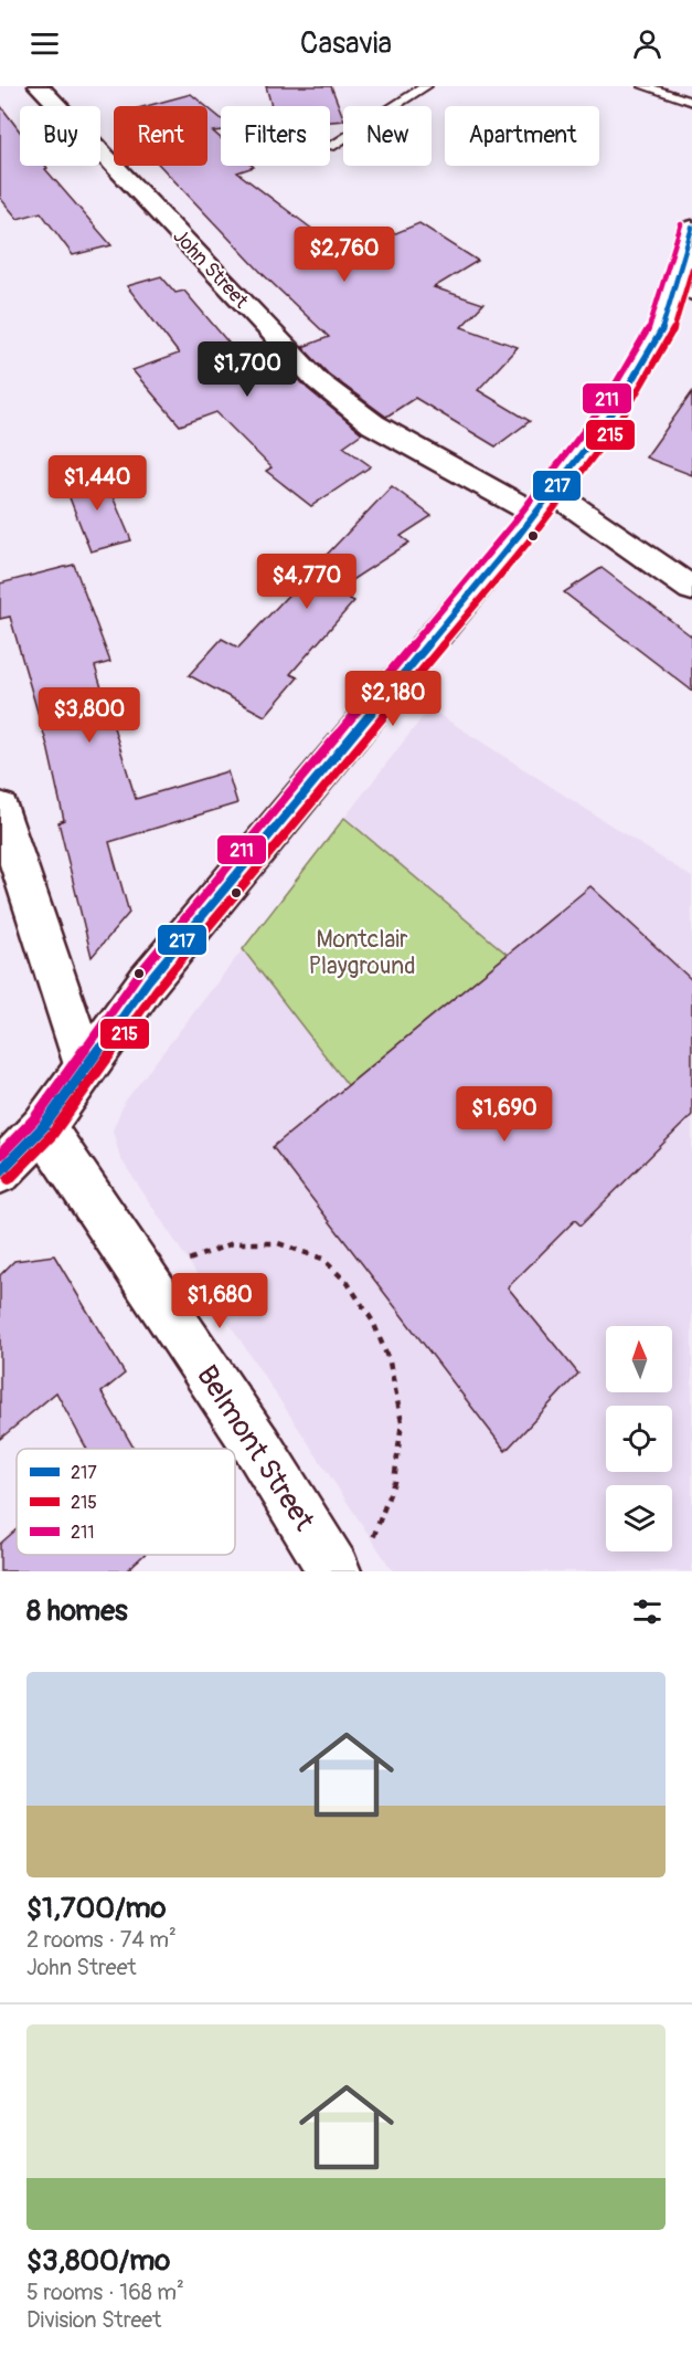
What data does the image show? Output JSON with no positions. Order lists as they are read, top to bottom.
{
  "streets": {
    "street": ["John Street", "Belmont Street"]
  },
  "parks": ["Montclair Playground"],
  "lines": ["transit line 211", "transit line 217", "transit line 215"],
  "legend": ["217", "215", "211"],
  "north": "top",
  "page": {
    "header": "Casavia",
    "chip": [
      "Buy",
      "Rent",
      "Filters",
      "New",
      "Apartment"
    ],
    "price": [
      "$2,760",
      "$1,700",
      "$1,440",
      "$4,770",
      "$2,180",
      "$3,800",
      "$1,690",
      "$1,680"
    ],
    "heading": "8 homes",
    "list": [
      {
        "name": "$1,700/mo",
        "note": "2 rooms · 74 m² · John Street"
      },
      {
        "name": "$3,800/mo",
        "note": "5 rooms · 168 m² · Division Street"
      }
    ]
  }
}
